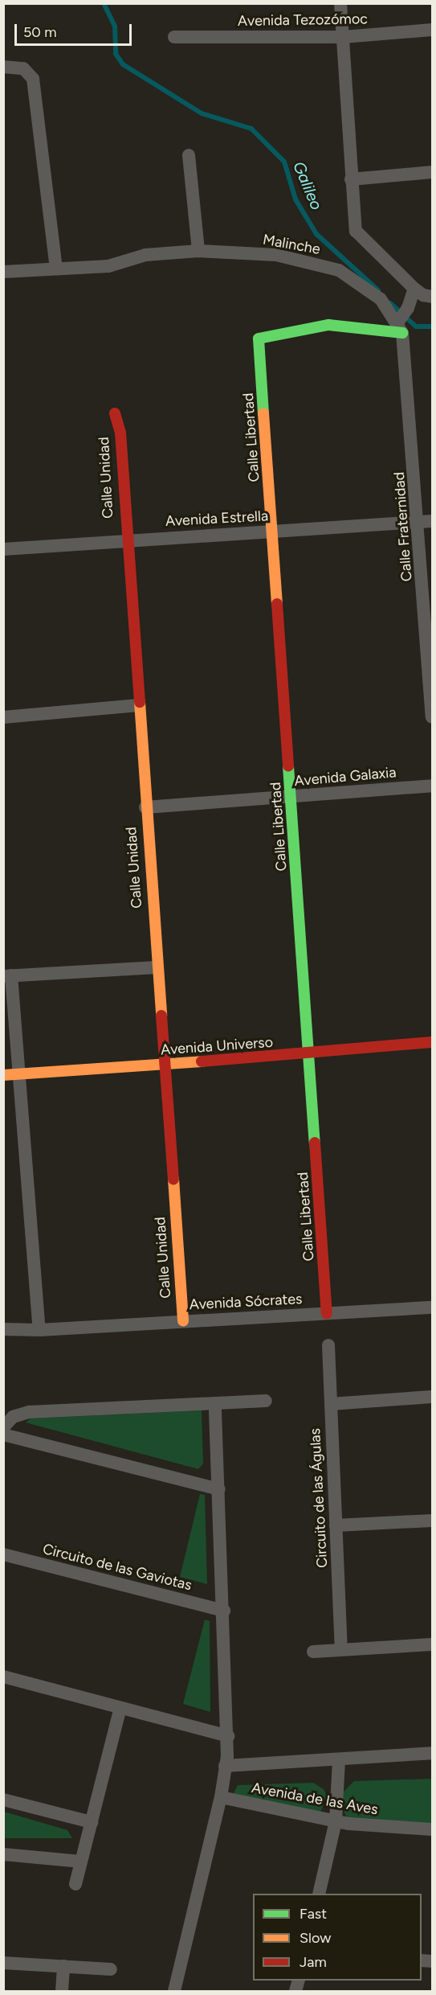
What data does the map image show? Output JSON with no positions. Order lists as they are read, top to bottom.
{
  "streets": {
    "street": [
      "Avenida Tezozómoc",
      "Malinche",
      "Calle Libertad",
      "Calle Unidad",
      "Avenida Estrella",
      "Calle Fraternidad",
      "Avenida Galaxia",
      "Avenida Universo",
      "Avenida Sócrates",
      "Circuito de las Águlas",
      "Circuito de las Gaviotas",
      "Avenida de las Aves"
    ]
  },
  "crossings": [
    ["Malinche", "Calle Libertad"],
    ["Malinche", "Calle Fraternidad"],
    ["Calle Libertad", "Avenida Estrella"],
    ["Calle Libertad", "Calle Fraternidad"],
    ["Calle Libertad", "Avenida Galaxia"],
    ["Calle Libertad", "Avenida Universo"],
    ["Calle Libertad", "Avenida Sócrates"],
    ["Calle Unidad", "Avenida Estrella"],
    ["Calle Unidad", "Avenida Galaxia"],
    ["Calle Unidad", "Avenida Universo"],
    ["Calle Unidad", "Avenida Sócrates"],
    ["Avenida Estrella", "Calle Fraternidad"]
  ],
  "water": ["Galileo"],
  "legend": ["Fast", "Slow", "Jam"],
  "scale_bar": "50 m"
}
